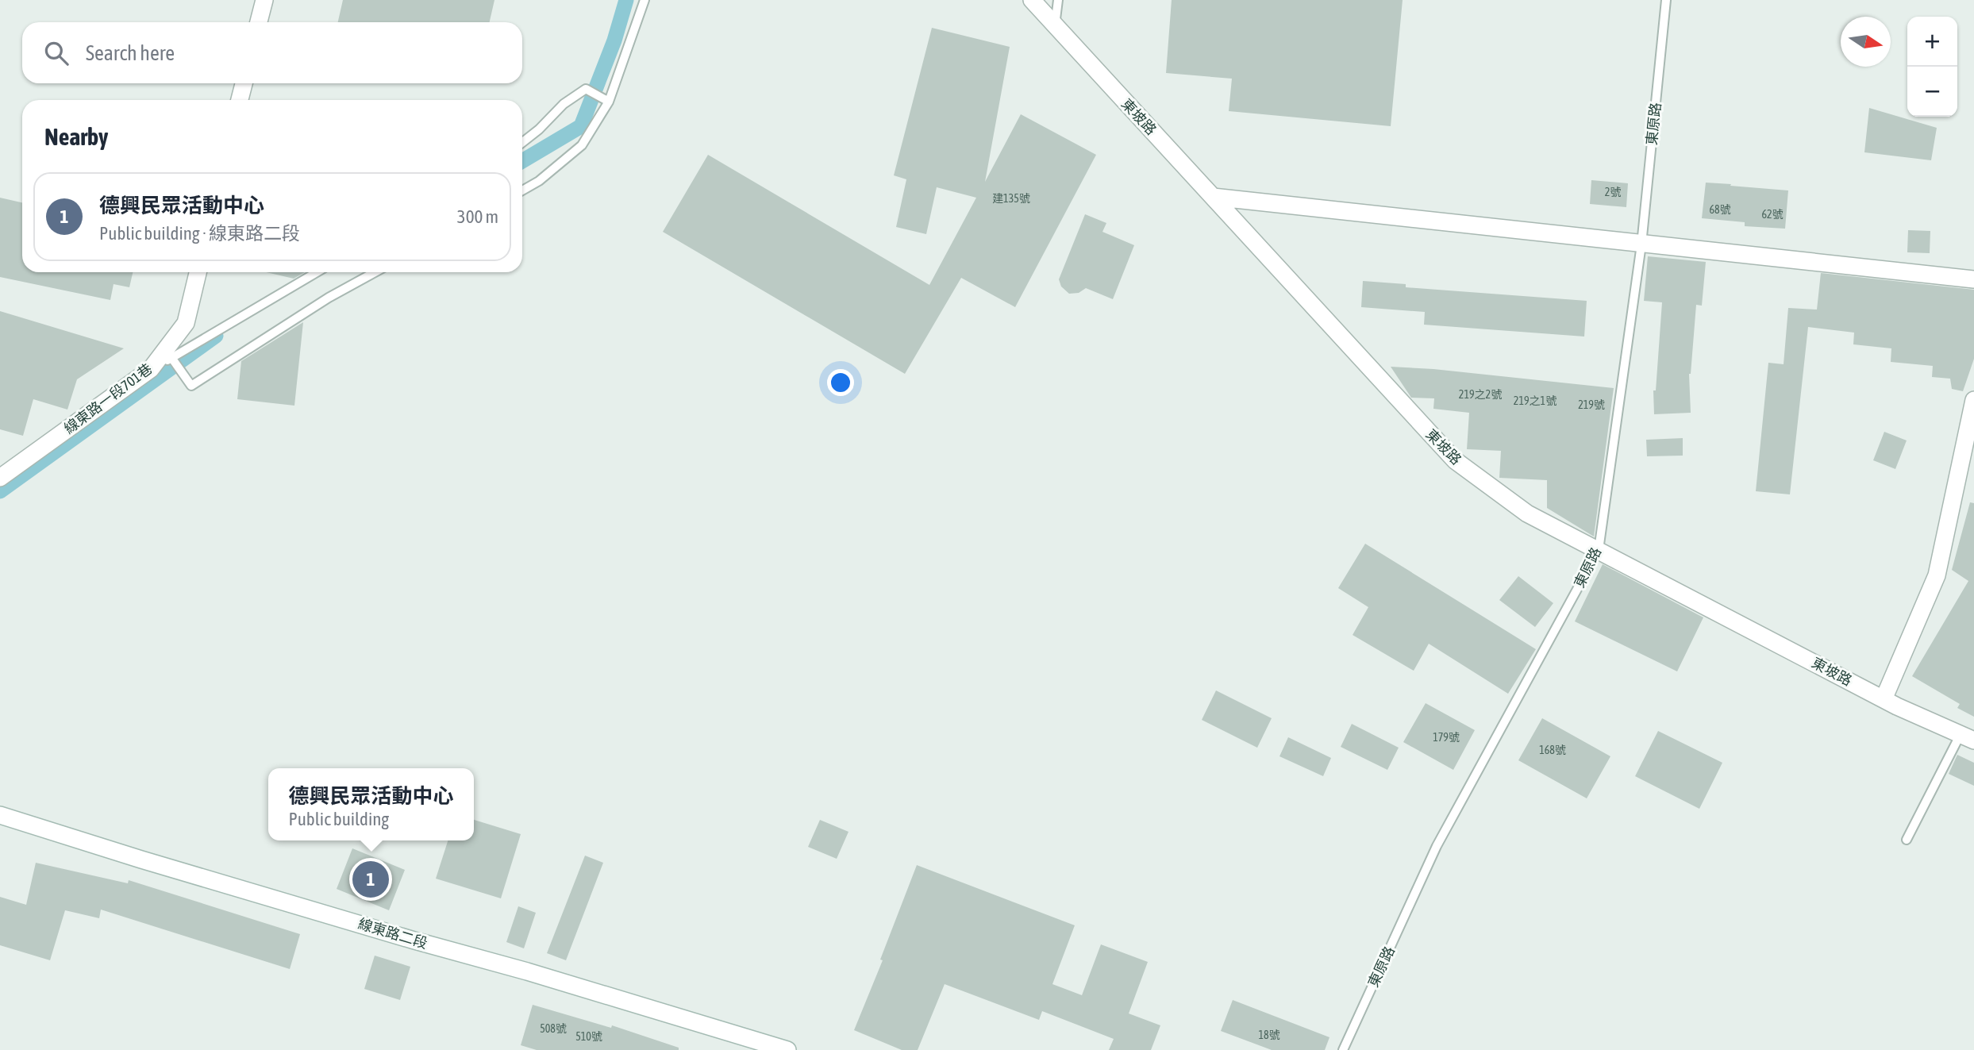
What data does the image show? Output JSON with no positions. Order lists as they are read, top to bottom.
{
  "streets": {
    "street": ["東坡路", "線東路一段701巷", "線東路二段"],
    "lane": ["東原路"]
  },
  "crossings": [
    ["東坡路", "東原路"]
  ],
  "house_numbers": [
    "2號",
    "建135號",
    "68號",
    "62號",
    "219之2號",
    "219之1號",
    "219號",
    "179號",
    "168號",
    "508號",
    "18號",
    "510號"
  ],
  "north": "right",
  "page": {
    "map_buttons": ["+", "−"],
    "search": "Search here",
    "heading": "Nearby",
    "list": [
      {
        "mark": "1",
        "name": "德興民眾活動中心",
        "note": "Public building · 線東路二段",
        "value": "300 m"
      }
    ],
    "popup": ["德興民眾活動中心", "Public building"],
    "pins": "1"
  }
}
